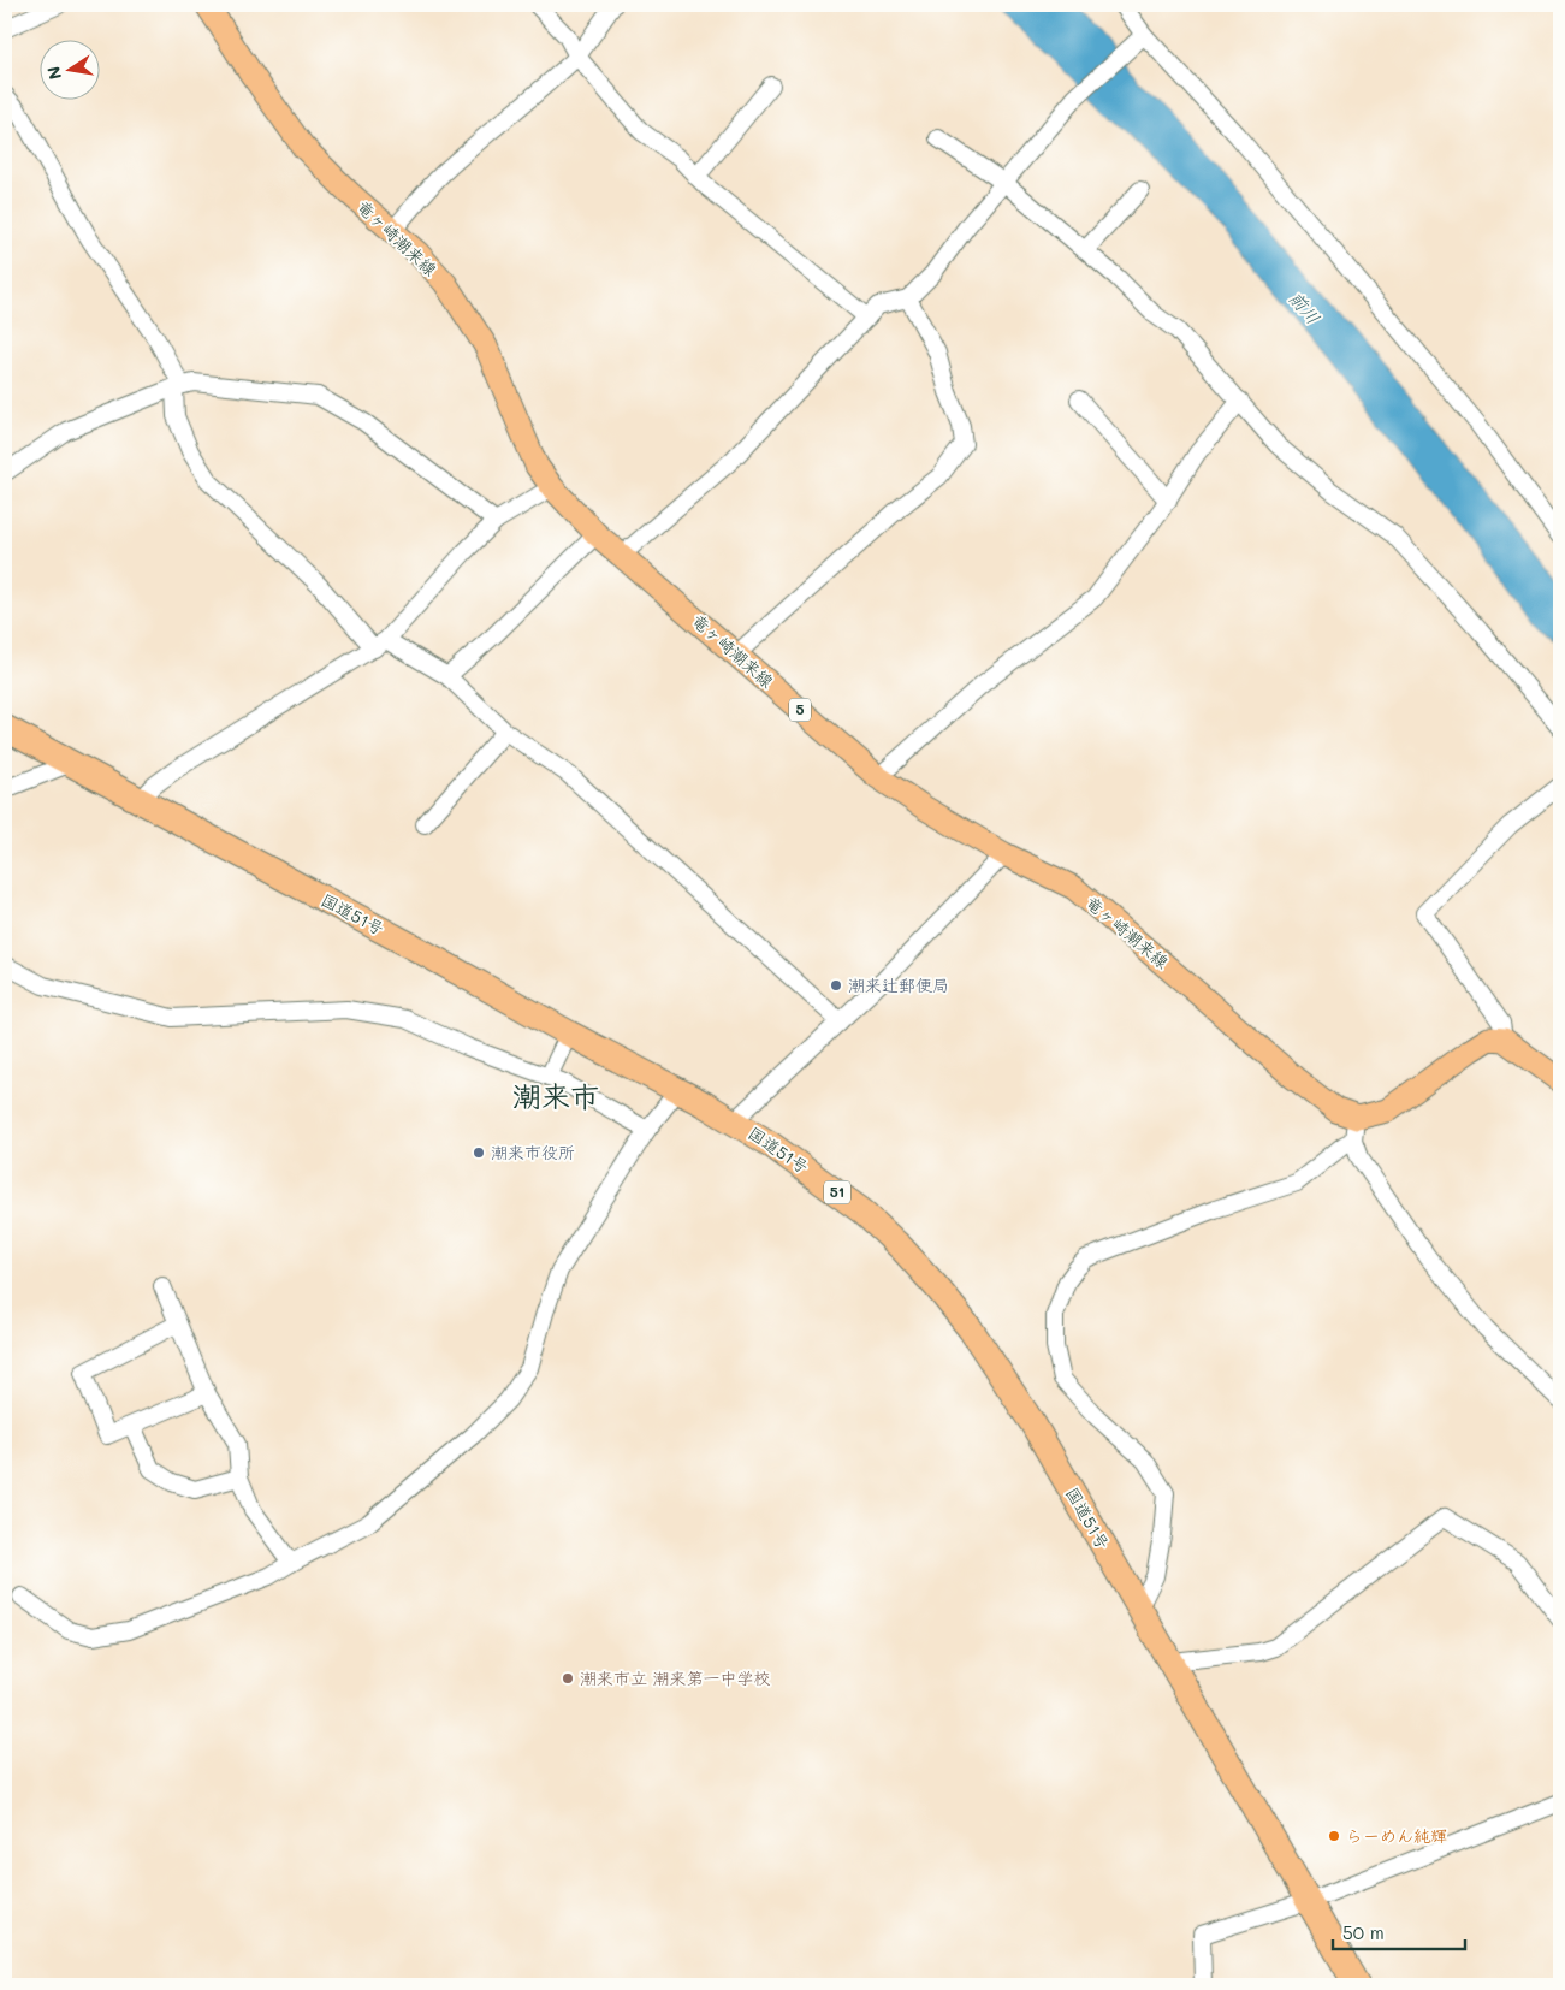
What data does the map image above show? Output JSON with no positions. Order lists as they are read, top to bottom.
{
  "streets": {
    "highway": ["国道51号", "51"],
    "main road": ["竜ヶ崎潮来線", "5"]
  },
  "districts": ["潮来市"],
  "water": ["前川"],
  "places": [
    "潮来辻郵便局",
    "潮来市役所",
    "潮来市立 潮来第一中学校",
    "らーめん純輝"
  ],
  "scale_bar": "50 m",
  "north": "left"
}
